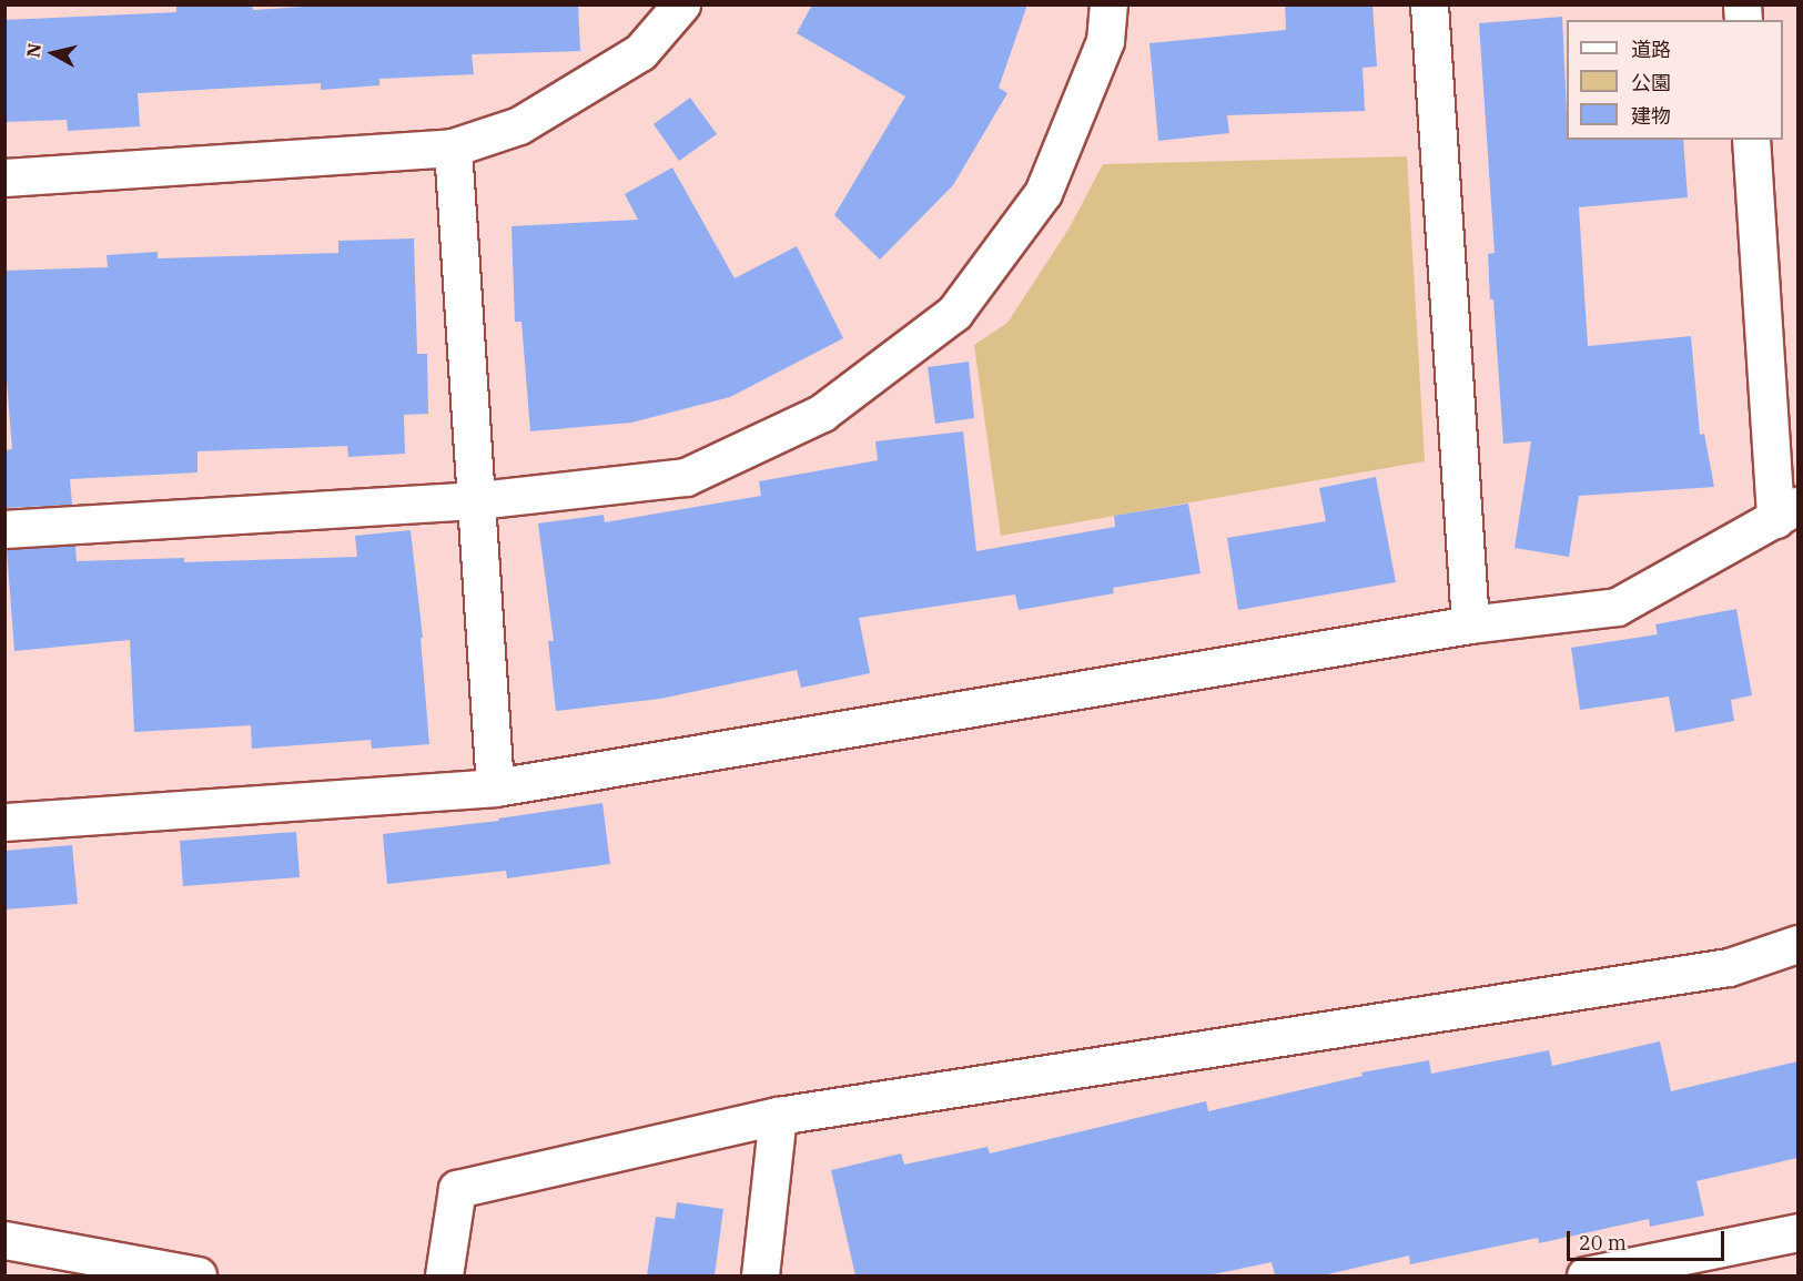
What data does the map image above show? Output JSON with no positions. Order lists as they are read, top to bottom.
{
  "legend": ["道路", "公園", "建物"],
  "scale_bar": "20 m",
  "north": "left"
}
